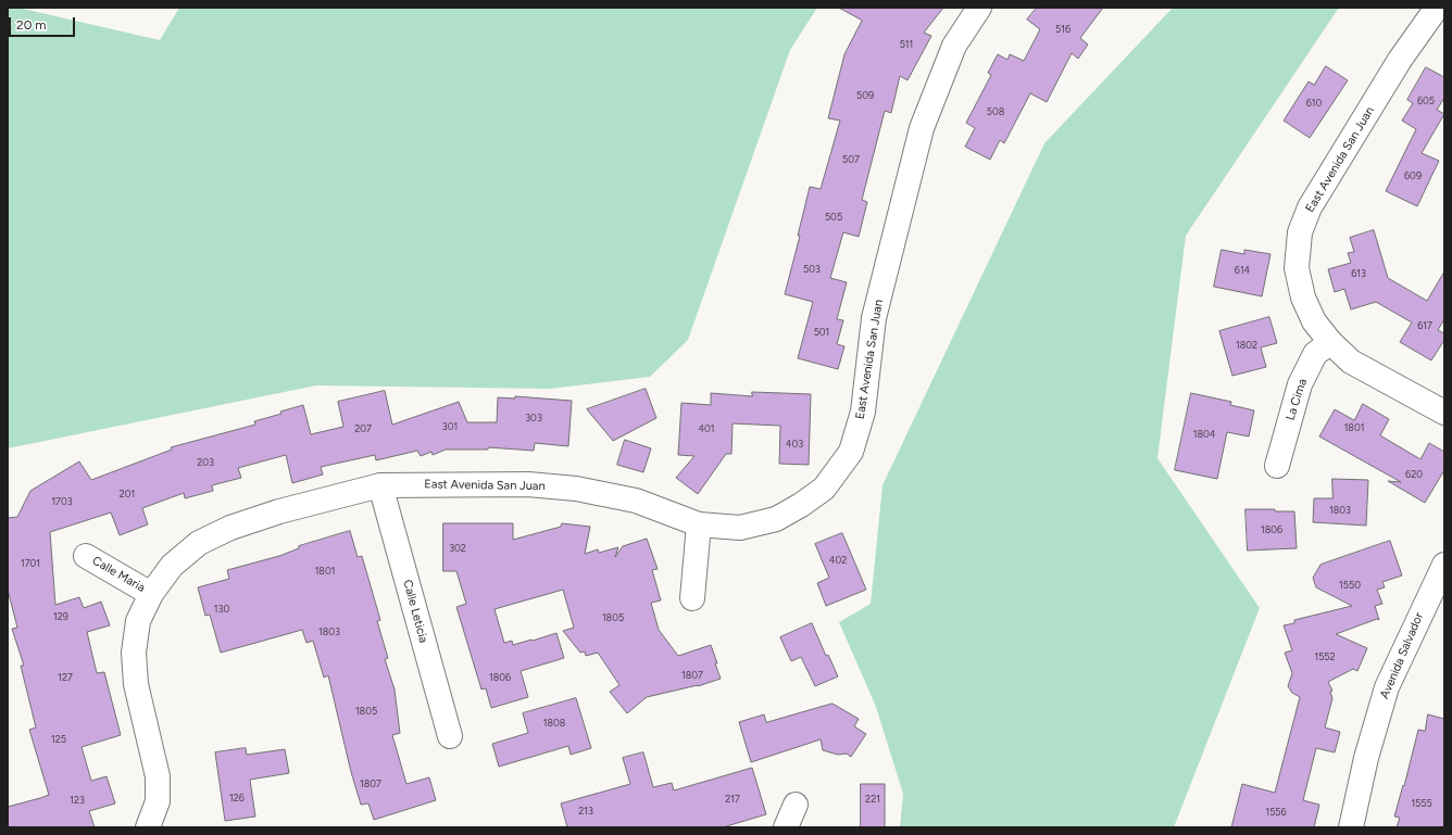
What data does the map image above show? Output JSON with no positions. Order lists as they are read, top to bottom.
{
  "streets": {
    "street": [
      "East Avenida San Juan",
      "La Cima",
      "Calle Maria",
      "Calle Leticia",
      "Avenida Salvador"
    ]
  },
  "crossings": [
    ["East Avenida San Juan", "La Cima"],
    ["East Avenida San Juan", "Calle Maria"],
    ["East Avenida San Juan", "Calle Leticia"]
  ],
  "house_numbers": [
    "516",
    "511",
    "509",
    "605",
    "610",
    "508",
    "507",
    "609",
    "505",
    "503",
    "614",
    "613",
    "617",
    "501",
    "1802",
    "303",
    "301",
    "1801",
    "207",
    "401",
    "1804",
    "403",
    "203",
    "620",
    "201",
    "1703",
    "1803",
    "1806",
    "302",
    "402",
    "1701",
    "1801",
    "1550",
    "130",
    "129",
    "1805",
    "1803",
    "1552",
    "1807",
    "127",
    "1806",
    "1805",
    "1808",
    "125",
    "1807",
    "126",
    "217",
    "221",
    "123",
    "1555",
    "213",
    "1556"
  ],
  "scale_bar": "20 m"
}
